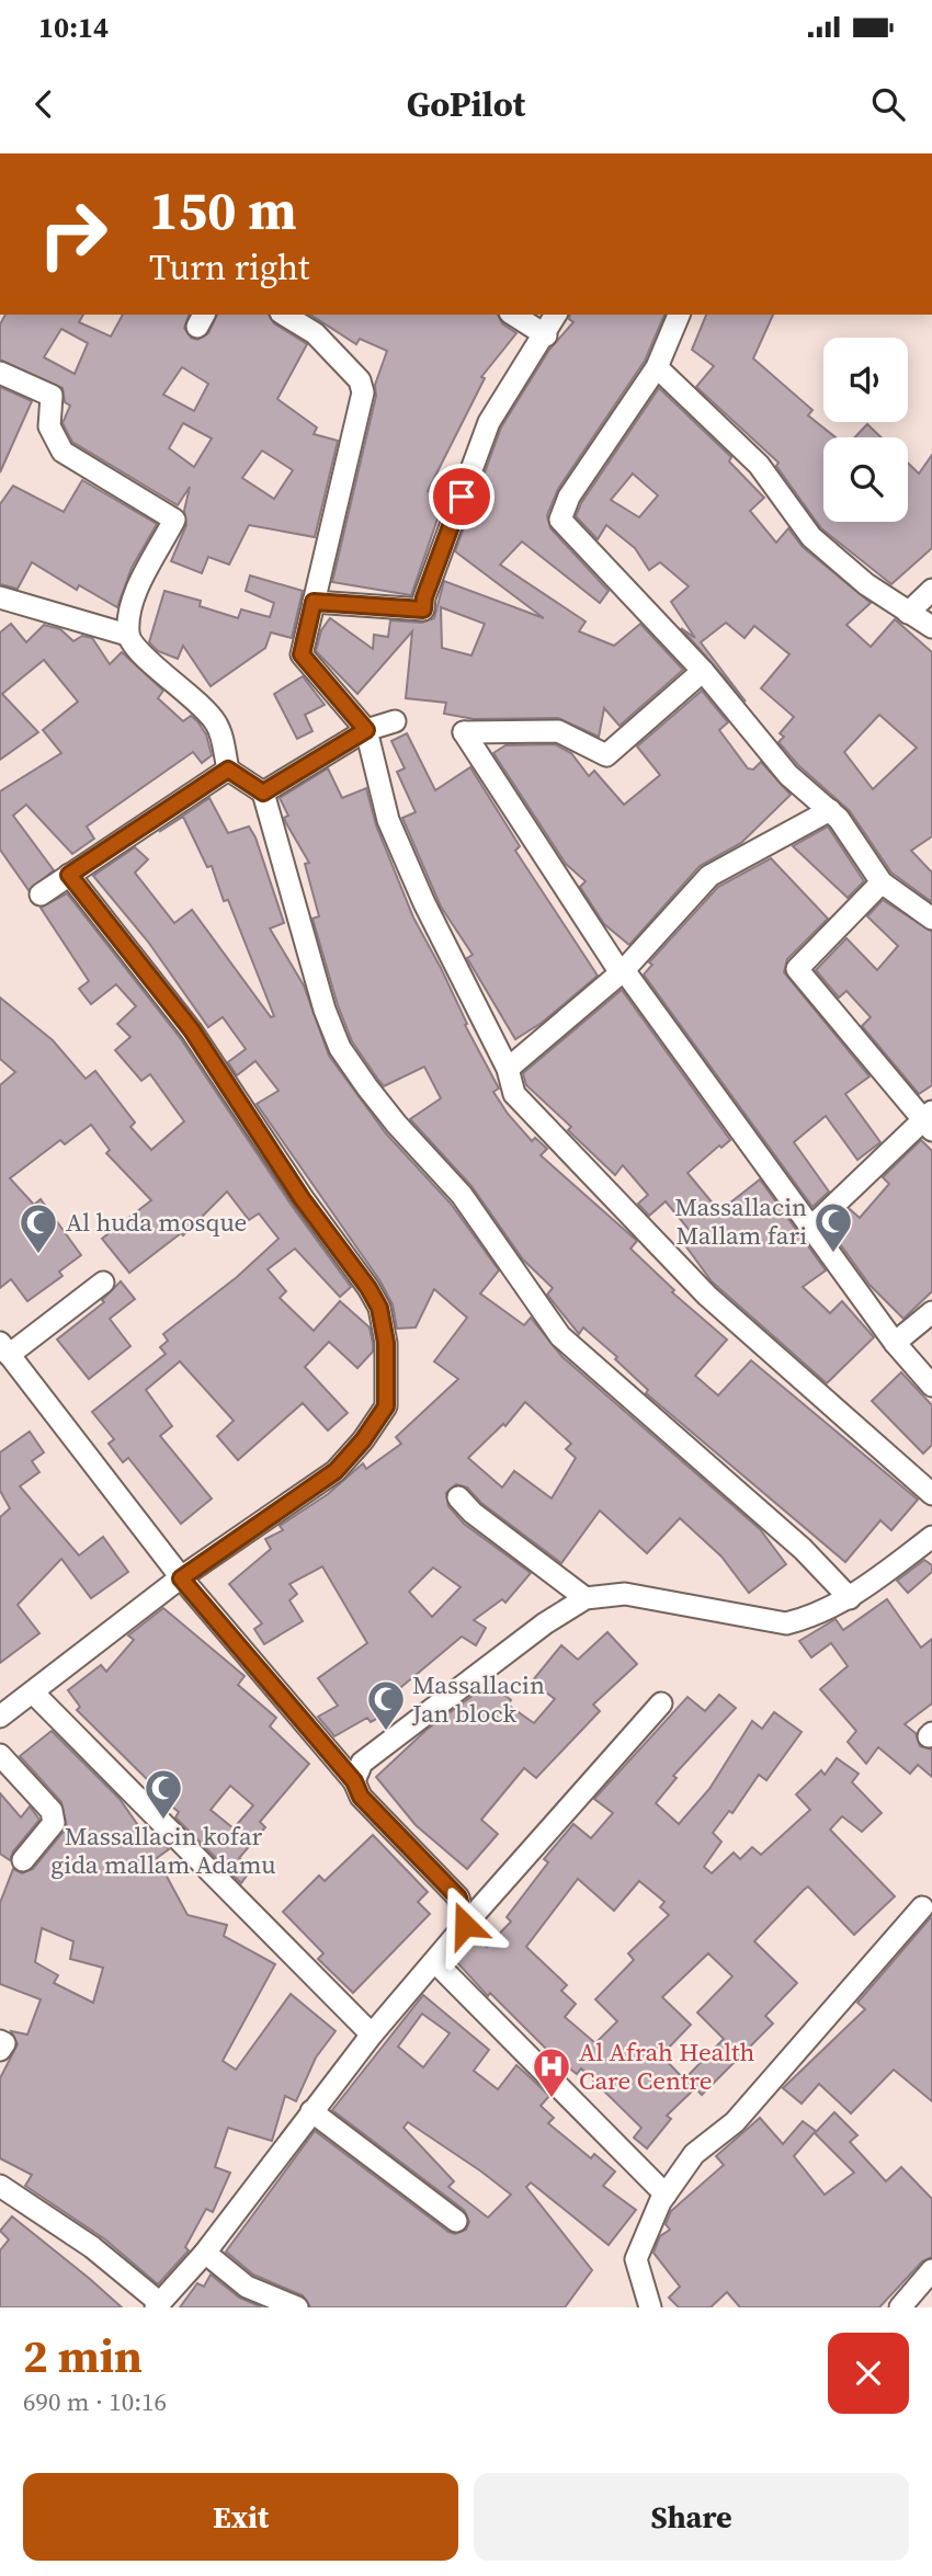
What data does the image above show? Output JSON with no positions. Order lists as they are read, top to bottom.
{
  "places": {
    "mosque": [
      "Massallacin Mallam fari",
      "Al huda mosque",
      "Massallacin Jan block",
      "Massallacin kofar gida mallam Adamu"
    ],
    "hospital": ["Al Afrah Health Care Centre"]
  },
  "page": {
    "status": "10:14",
    "header": "GoPilot",
    "turn": ["150 m", "Turn right"],
    "heading": ["2 min", "690 m · 10:16"],
    "buttons": ["Exit", "Share"]
  }
}
